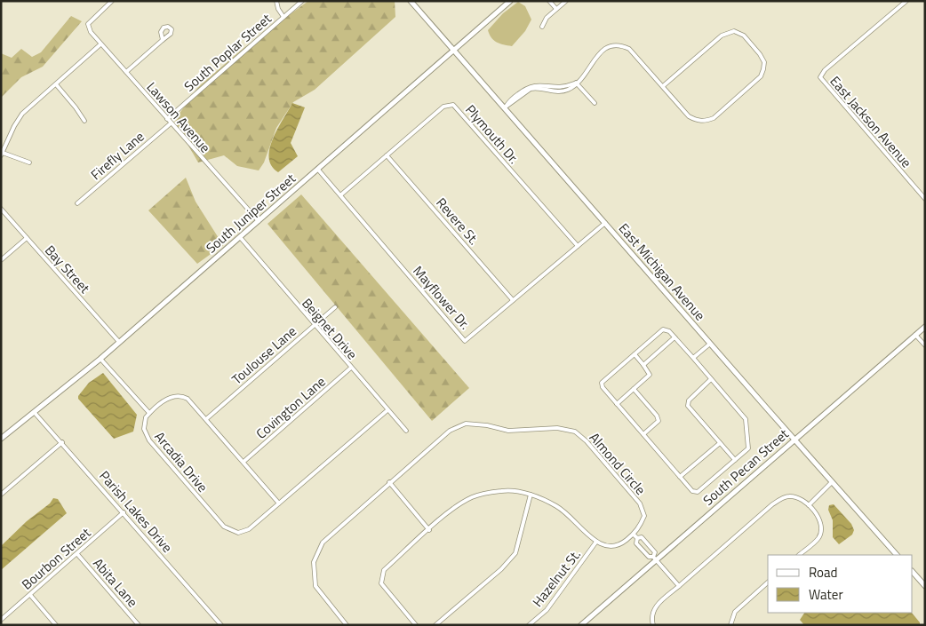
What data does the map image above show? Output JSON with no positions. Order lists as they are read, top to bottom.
{
  "streets": {
    "street": [
      "South Poplar Street",
      "Lawson Avenue",
      "East Jackson Avenue",
      "Plymouth Dr.",
      "Firefly Lane",
      "South Juniper Street",
      "Revere St.",
      "Bay Street",
      "East Michigan Avenue",
      "Mayflower Dr.",
      "Beignet Drive",
      "Toulouse Lane",
      "Covington Lane",
      "Arcadia Drive",
      "Almond Circle",
      "South Pecan Street",
      "Parish Lakes Drive",
      "Bourbon Street",
      "Hazelnut St.",
      "Abita Lane"
    ]
  },
  "crossings": [
    ["South Poplar Street", "Lawson Avenue"],
    ["Lawson Avenue", "Firefly Lane"],
    ["Lawson Avenue", "South Juniper Street"],
    ["Plymouth Dr.", "Revere St."],
    ["Plymouth Dr.", "Mayflower Dr."],
    ["South Juniper Street", "Bay Street"],
    ["South Juniper Street", "East Michigan Avenue"],
    ["South Juniper Street", "Mayflower Dr."],
    ["South Juniper Street", "Beignet Drive"],
    ["South Juniper Street", "Parish Lakes Drive"],
    ["Revere St.", "Mayflower Dr."],
    ["East Michigan Avenue", "Mayflower Dr."],
    ["East Michigan Avenue", "South Pecan Street"],
    ["Beignet Drive", "Toulouse Lane"],
    ["Beignet Drive", "Covington Lane"],
    ["Beignet Drive", "Arcadia Drive"],
    ["Almond Circle", "Hazelnut St."],
    ["Parish Lakes Drive", "Bourbon Street"],
    ["Bourbon Street", "Abita Lane"]
  ],
  "legend": ["Road", "Water"]
}
